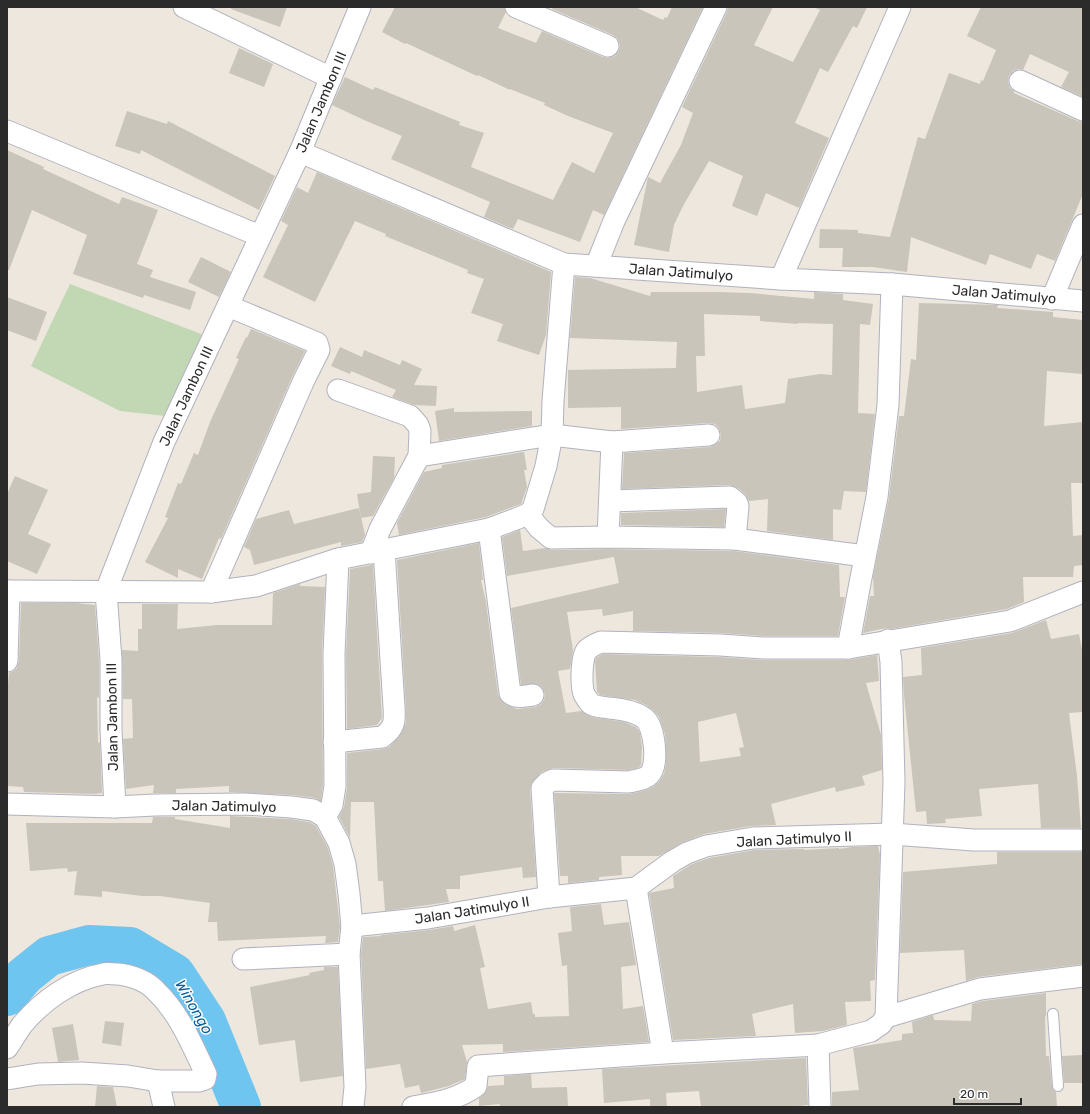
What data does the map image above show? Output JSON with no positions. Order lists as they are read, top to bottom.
{
  "streets": {
    "street": ["Jalan Jambon III", "Jalan Jatimulyo", "Jalan Jatimulyo II"]
  },
  "crossings": [
    ["Jalan Jambon III", "Jalan Jatimulyo"]
  ],
  "water": ["Winongo"],
  "scale_bar": "20 m"
}
